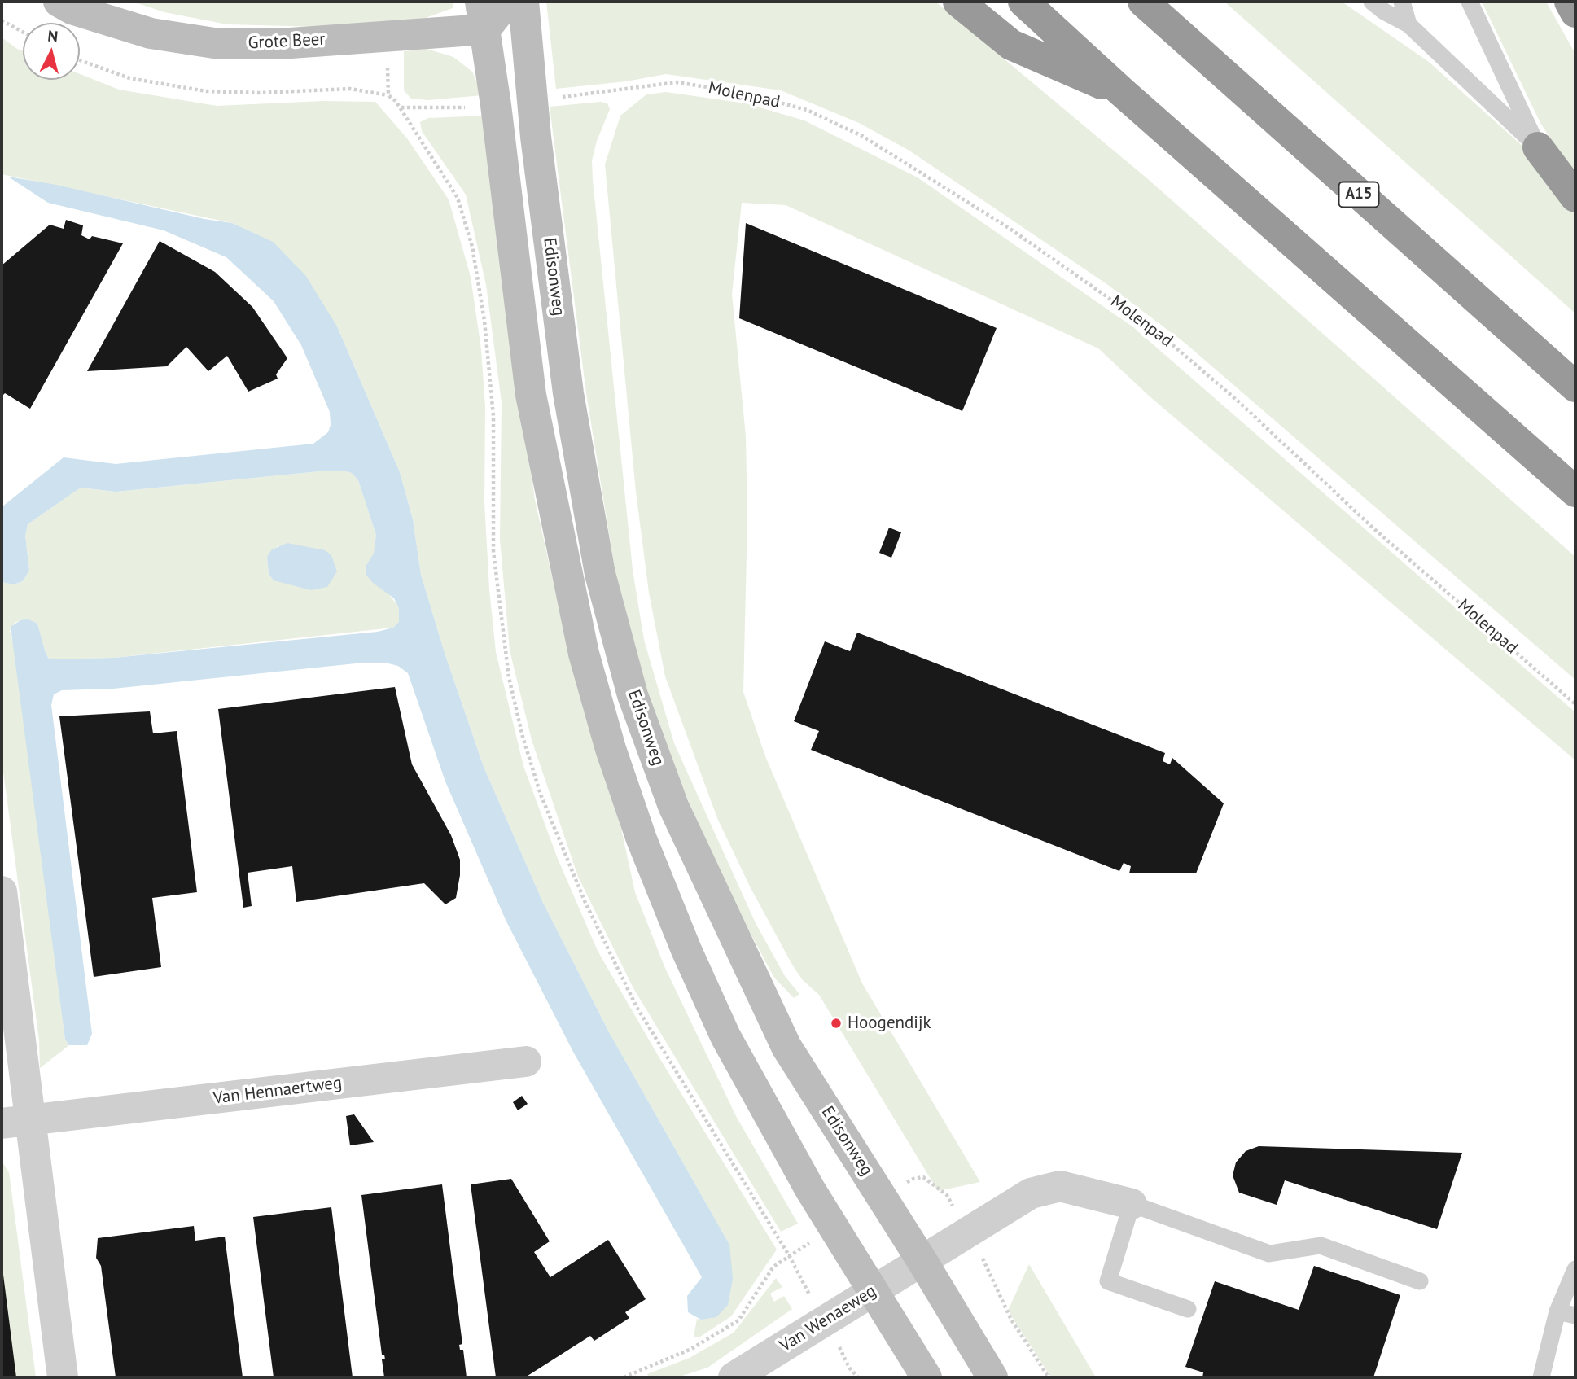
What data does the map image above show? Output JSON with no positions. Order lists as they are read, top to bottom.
{
  "streets": {
    "highway": ["A15"],
    "main road": ["Grote Beer", "Edisonweg"],
    "street": ["Van Hennaertweg", "Van Wenaeweg"],
    "path": ["Molenpad"]
  },
  "crossings": [
    ["Edisonweg", "Van Wenaeweg"]
  ],
  "places": ["Hoogendijk"],
  "north": "top"
}
